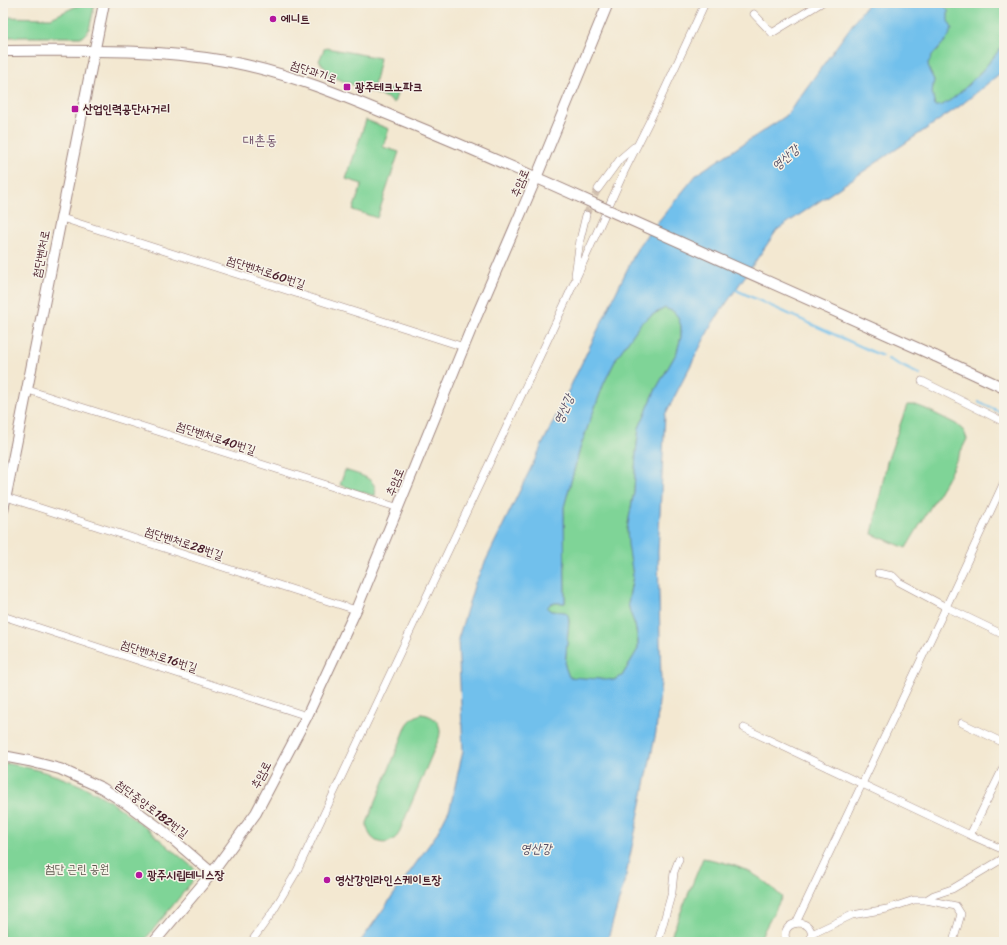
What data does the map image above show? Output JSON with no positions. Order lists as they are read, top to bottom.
{
  "streets": {
    "street": [
      "첨단과기로",
      "추암로",
      "첨단벤처로",
      "첨단벤처로60번길",
      "첨단벤처로40번길",
      "첨단벤처로28번길",
      "첨단벤처로16번길",
      "첨단중앙로182번길"
    ]
  },
  "crossings": [
    ["첨단과기로", "추암로"],
    ["첨단과기로", "첨단벤처로"],
    ["추암로", "첨단벤처로60번길"],
    ["추암로", "첨단벤처로40번길"],
    ["추암로", "첨단벤처로28번길"],
    ["추암로", "첨단벤처로16번길"],
    ["추암로", "첨단중앙로182번길"],
    ["첨단벤처로", "첨단벤처로60번길"],
    ["첨단벤처로", "첨단벤처로40번길"],
    ["첨단벤처로", "첨단벤처로28번길"]
  ],
  "districts": ["대촌동"],
  "water": ["영산강"],
  "parks": ["첨단 근린 공원"],
  "places": {
    "other": ["에니트", "광주시립테니스장", "영산강인라인스케이트장"],
    "transit": ["광주테크노파크", "산업인력공단사거리"]
  }
}
